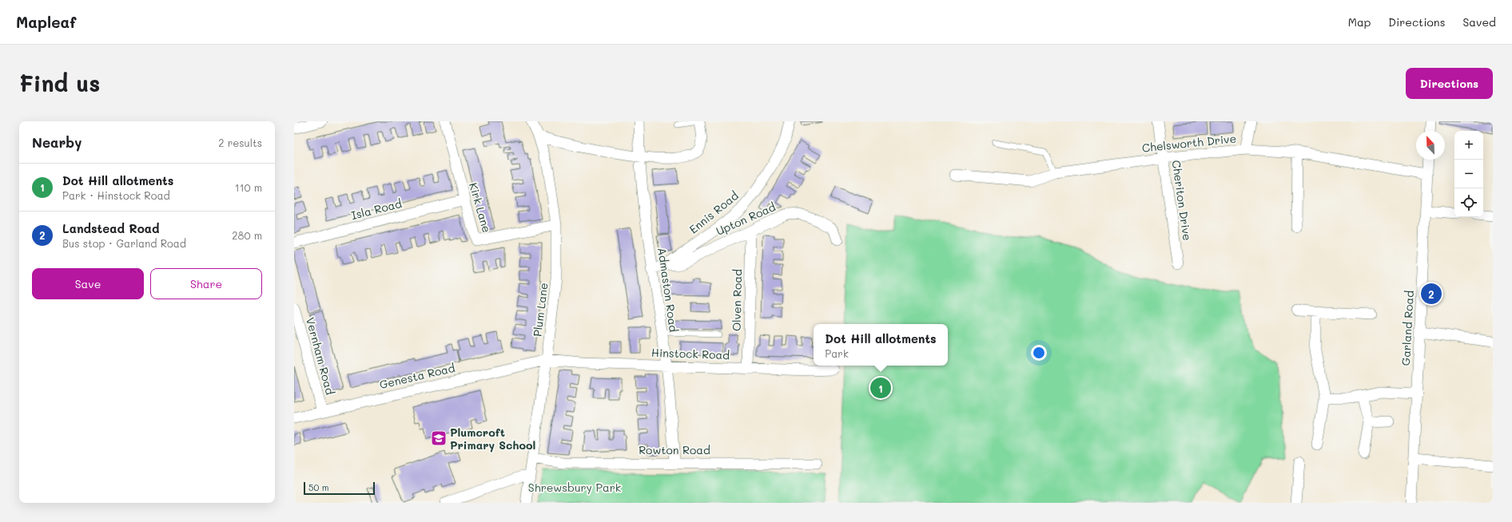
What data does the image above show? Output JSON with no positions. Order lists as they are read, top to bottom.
{
  "streets": {
    "street": [
      "Chelsworth Drive",
      "Cheriton Drive",
      "Kirk Lane",
      "Isla Road",
      "Ennis Road",
      "Upton Road",
      "Admaston Road",
      "Olven Road",
      "Plum Lane",
      "Garland Road",
      "Hinstock Road",
      "Vernham Road",
      "Genesta Road",
      "Rowton Road"
    ]
  },
  "crossings": [
    ["Chelsworth Drive", "Cheriton Drive"],
    ["Chelsworth Drive", "Garland Road"],
    ["Kirk Lane", "Isla Road"],
    ["Kirk Lane", "Plum Lane"],
    ["Ennis Road", "Upton Road"],
    ["Ennis Road", "Admaston Road"],
    ["Upton Road", "Olven Road"],
    ["Admaston Road", "Hinstock Road"],
    ["Admaston Road", "Rowton Road"],
    ["Olven Road", "Hinstock Road"],
    ["Plum Lane", "Hinstock Road"],
    ["Plum Lane", "Genesta Road"],
    ["Plum Lane", "Rowton Road"],
    ["Hinstock Road", "Genesta Road"],
    ["Vernham Road", "Genesta Road"]
  ],
  "parks": ["Shrewsbury Park"],
  "places": {
    "school or university": ["Plumcroft Primary School"]
  },
  "scale_bar": "50 m",
  "north": "top left",
  "page": {
    "header": "Mapleaf",
    "nav": ["Map", "Directions", "Saved"],
    "buttons": [
      "Directions",
      ["Save", "Share"]
    ],
    "title": "Find us",
    "heading": ["Nearby", "2 results"],
    "map_buttons": ["+", "−"],
    "list": [
      {
        "mark": "1",
        "name": "Dot Hill allotments",
        "note": "Park · Hinstock Road",
        "value": "110 m"
      },
      {
        "mark": "2",
        "name": "Landstead Road",
        "note": "Bus stop · Garland Road",
        "value": "280 m"
      }
    ],
    "pins": ["2", "1"],
    "popup": ["Dot Hill allotments", "Park"],
    "scale": "50 m"
  }
}
